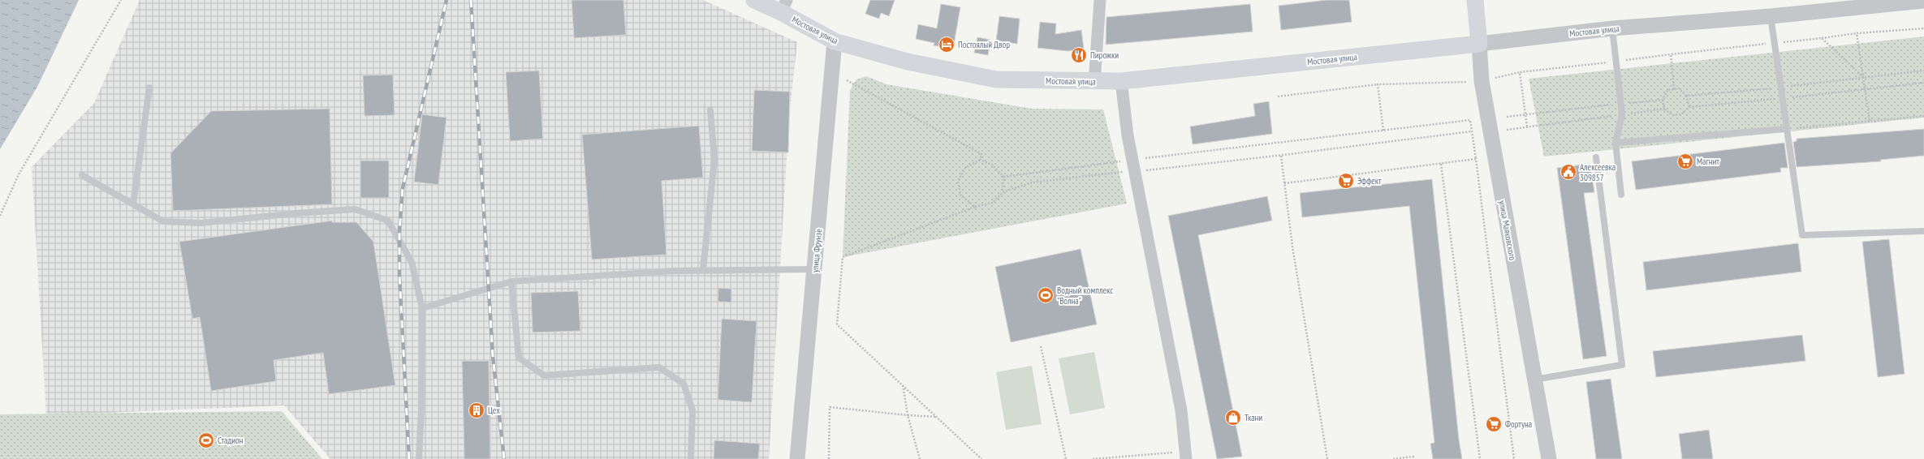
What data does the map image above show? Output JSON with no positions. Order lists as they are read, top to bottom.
{
  "streets": {
    "main road": ["Мостовая улица", "улица Маяковского"],
    "street": ["улица Фрунзе"]
  },
  "crossings": [
    ["Мостовая улица", "улица Маяковского"],
    ["Мостовая улица", "улица Фрунзе"]
  ],
  "places": {
    "hotel": ["Постоялый Двор"],
    "restaurant": ["Пирожки"],
    "supermarket": ["Магнит", "Эффект", "Фортуна"],
    "public building": ["Алексеевка 309857"],
    "sports": ["Водный комплекс \"Волна\"", "Стадион"],
    "building": ["Цех"],
    "shop": ["Ткани"]
  }
}
